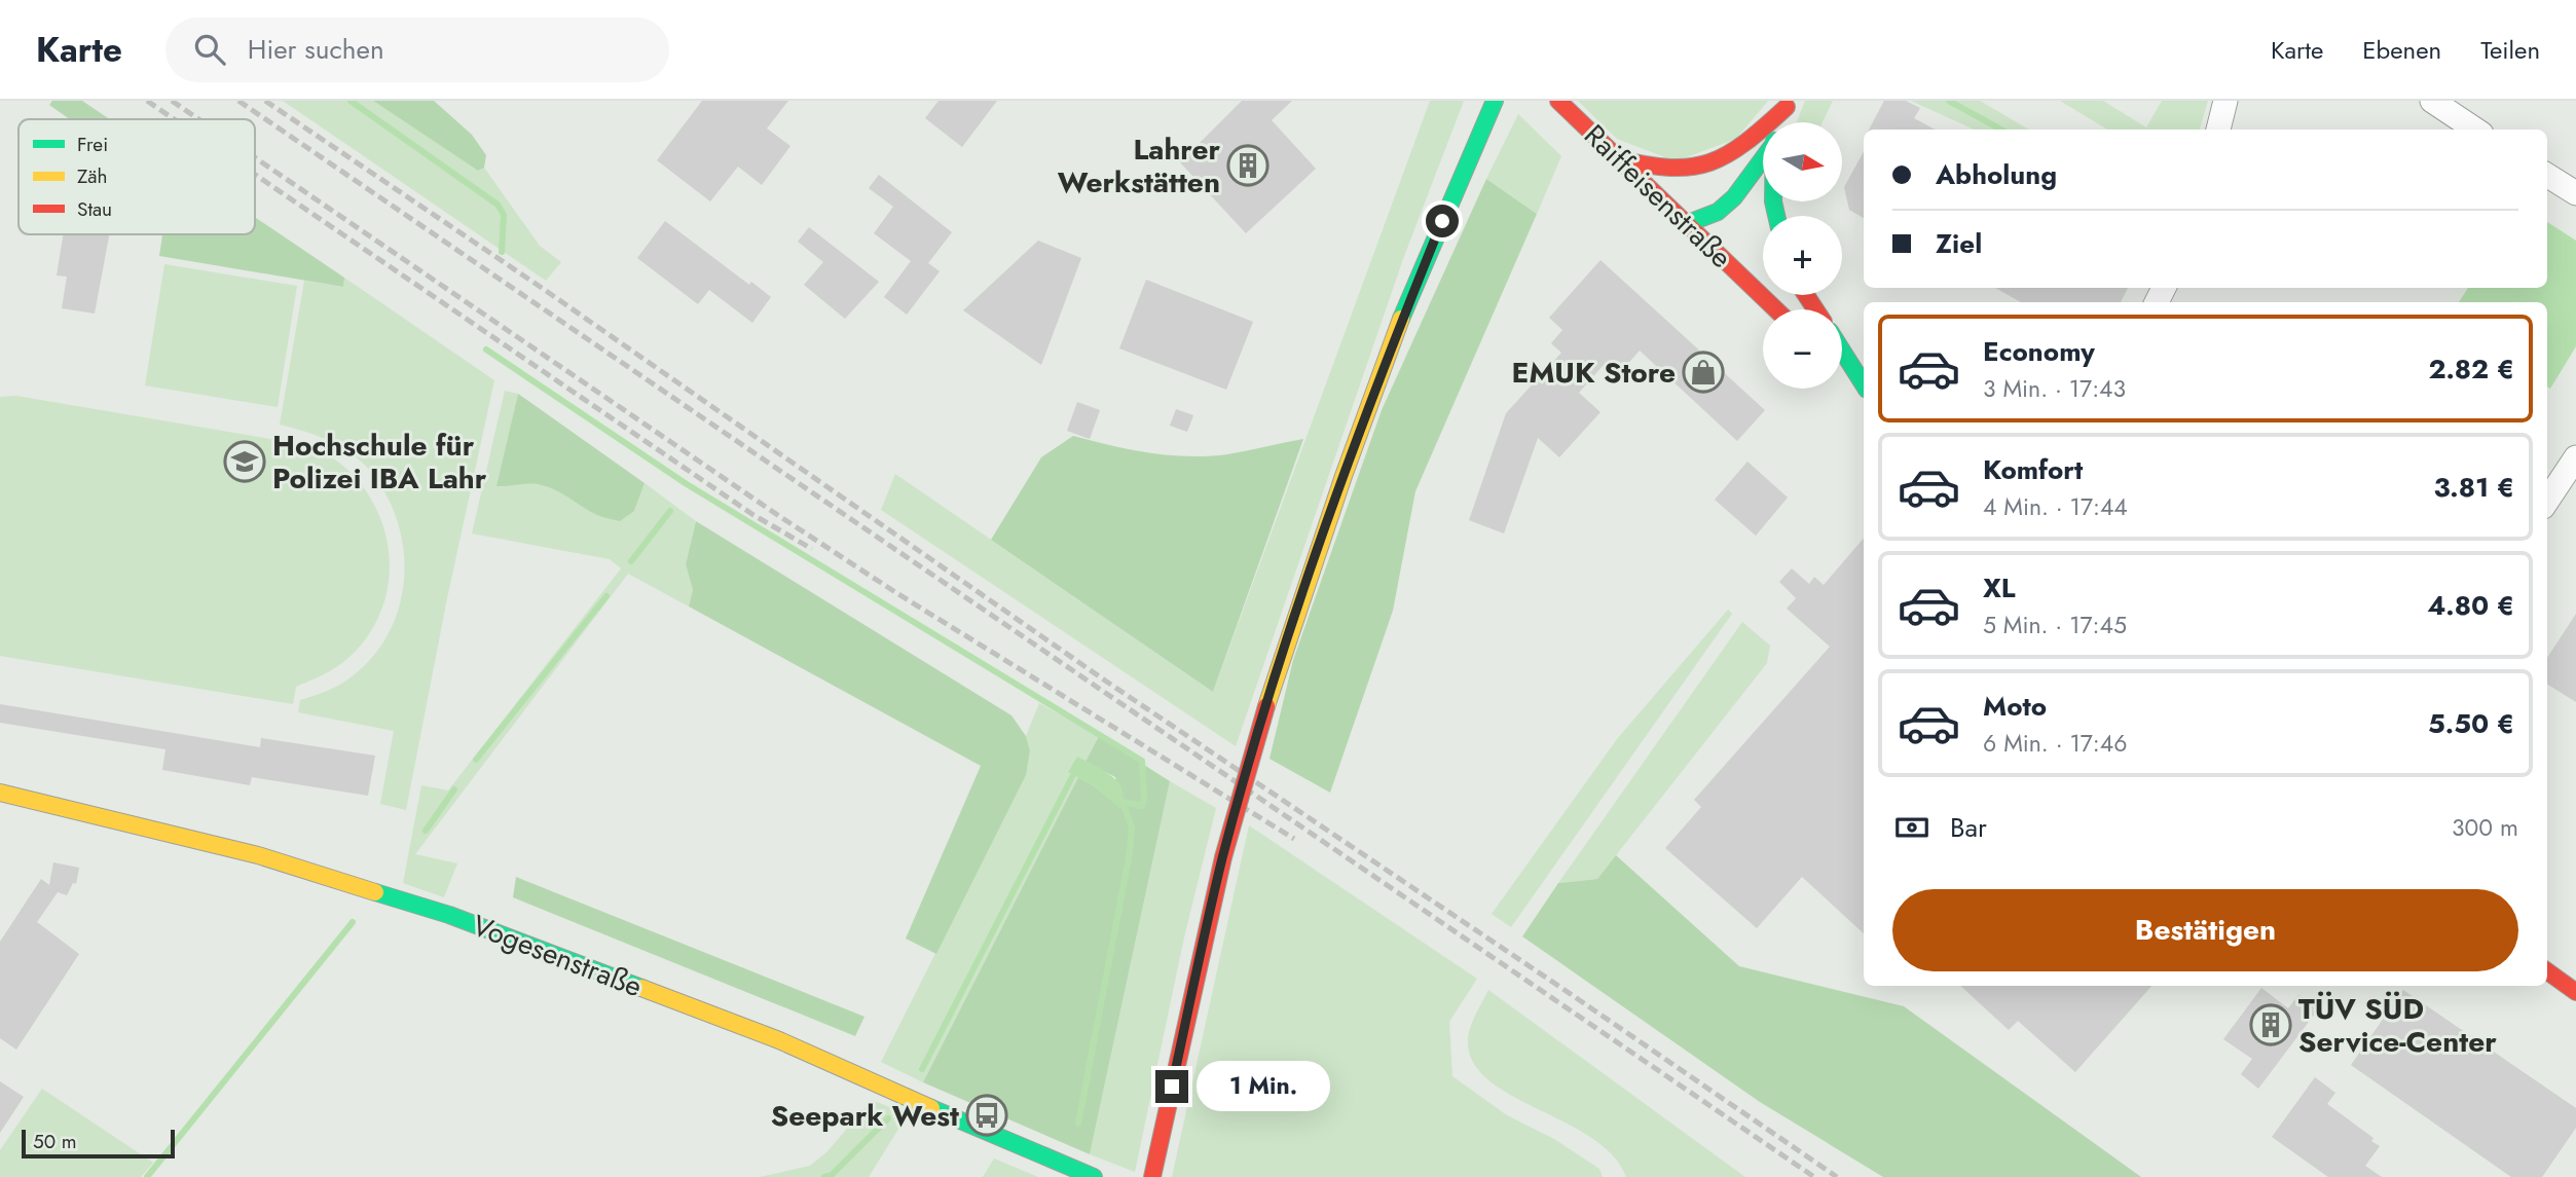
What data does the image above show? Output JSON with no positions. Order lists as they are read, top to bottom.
{
  "streets": {
    "main road": ["Raiffeisenstraße", "Vogesenstraße"]
  },
  "places": {
    "building": ["Lahrer Werkstätten", "TÜV SÜD Service-Center"],
    "shop": ["EMUK Store"],
    "school or university": ["Hochschule für Polizei IBA Lahr"],
    "bus stop": ["Seepark West"]
  },
  "legend": ["Frei", "Zäh", "Stau"],
  "scale_bar": "50 m",
  "north": "right",
  "page": {
    "header": "Karte",
    "search": "Hier suchen",
    "nav": ["Karte", "Ebenen", "Teilen"],
    "map_buttons": ["+", "−"],
    "banner": ["Abholung", "Ziel"],
    "list": [
      {
        "name": "Economy",
        "note": "3 Min. · 17:43",
        "value": "2.82 €"
      },
      {
        "name": "Komfort",
        "note": "4 Min. · 17:44",
        "value": "3.81 €"
      },
      {
        "name": "XL",
        "note": "5 Min. · 17:45",
        "value": "4.80 €"
      },
      {
        "name": "Moto",
        "note": "6 Min. · 17:46",
        "value": "5.50 €"
      }
    ],
    "pay": ["Bar", "300 m"],
    "buttons": "Bestätigen",
    "bubble": "1 Min.",
    "scale": "50 m"
  }
}
